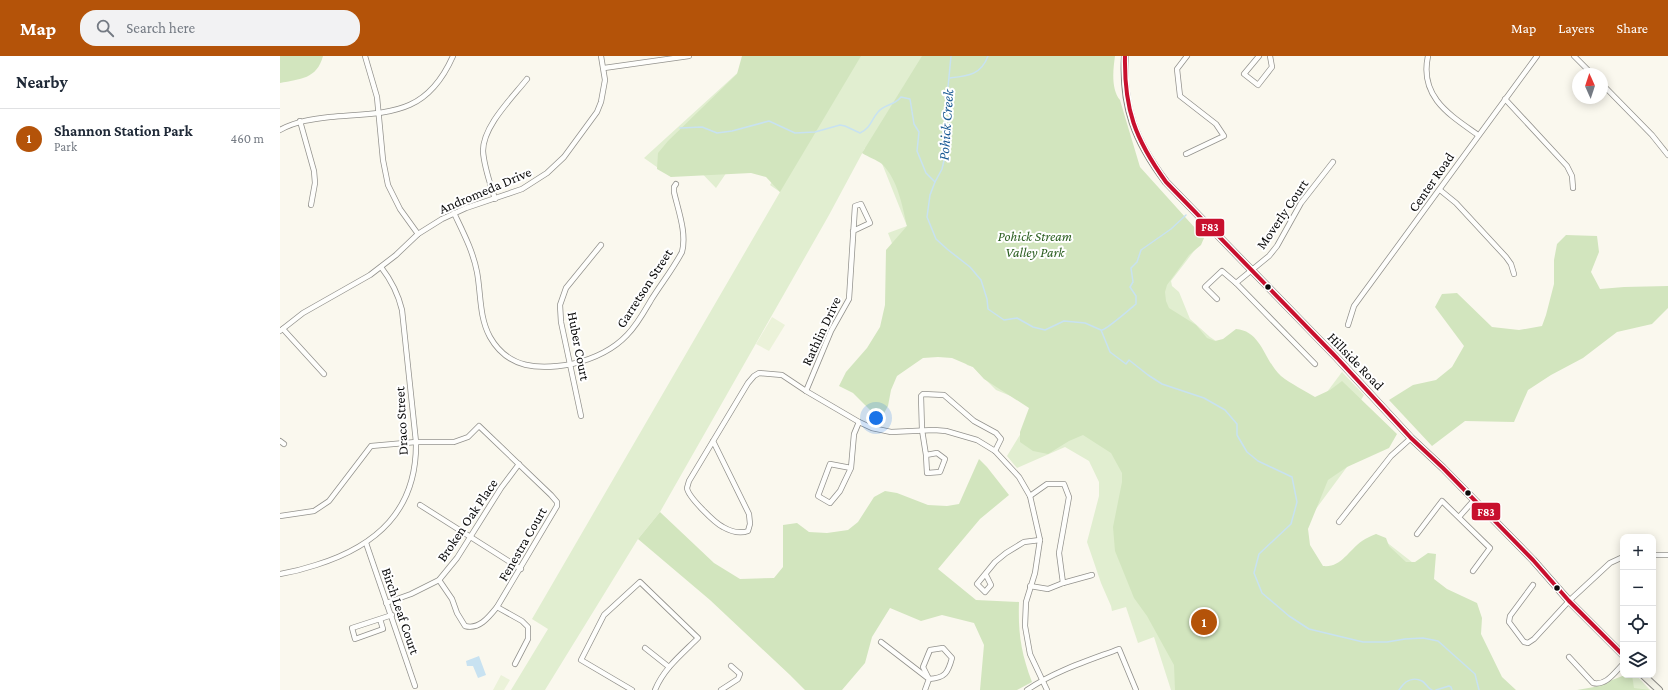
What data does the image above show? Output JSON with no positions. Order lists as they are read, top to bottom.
{
  "streets": {
    "street": [
      "Center Road",
      "Andromeda Drive",
      "Moverly Court",
      "Garretson Street",
      "Rathlin Drive",
      "Huber Court",
      "Hillside Road",
      "Draco Street",
      "Broken Oak Place",
      "Fenestra Court",
      "Birch Leaf Court"
    ]
  },
  "crossings": [
    ["Andromeda Drive", "Garretson Street"],
    ["Andromeda Drive", "Draco Street"],
    ["Moverly Court", "Hillside Road"],
    ["Garretson Street", "Huber Court"],
    ["Draco Street", "Fenestra Court"],
    ["Draco Street", "Birch Leaf Court"],
    ["Broken Oak Place", "Fenestra Court"],
    ["Broken Oak Place", "Birch Leaf Court"]
  ],
  "water": ["Pohick Creek"],
  "parks": ["Pohick Stream Valley Park"],
  "lines": ["transit line F83"],
  "north": "top",
  "page": {
    "header": "Map",
    "search": "Search here",
    "nav": ["Map", "Layers", "Share"],
    "heading": "Nearby",
    "list": [
      {
        "mark": "1",
        "name": "Shannon Station Park",
        "note": "Park",
        "value": "460 m"
      }
    ],
    "map_buttons": ["+", "−"],
    "pins": "1"
  }
}
